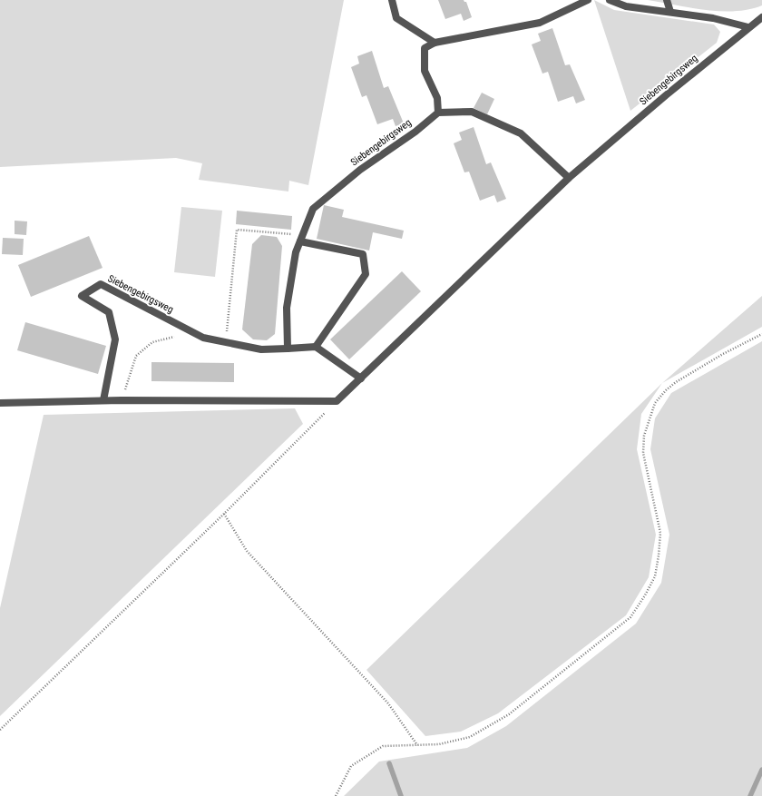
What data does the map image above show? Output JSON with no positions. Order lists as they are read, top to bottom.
{
  "streets": {
    "street": ["Siebengebirgsweg"]
  }
}
